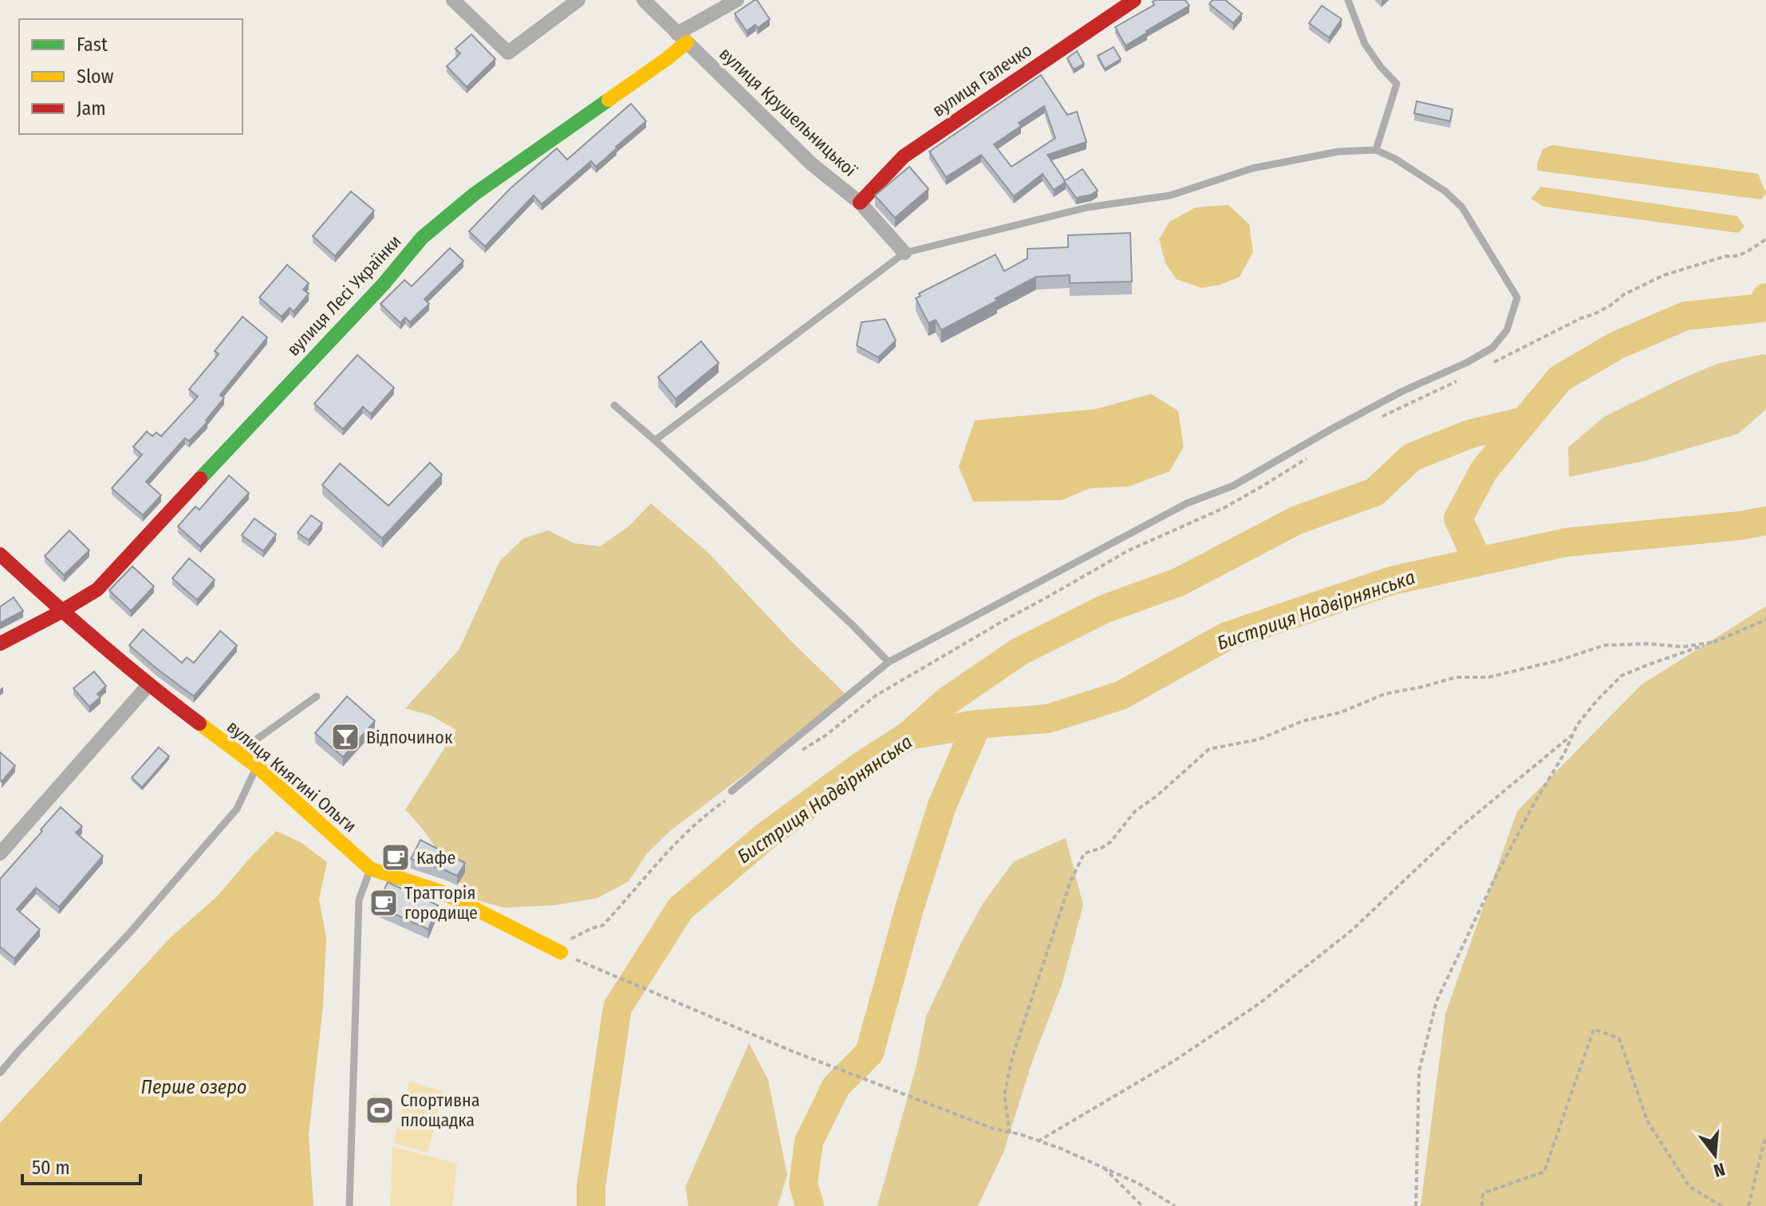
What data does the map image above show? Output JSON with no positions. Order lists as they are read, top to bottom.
{
  "streets": {
    "street": [
      "вулиця Галечко",
      "вулиця Крушельницької",
      "вулиця Лесі Українки",
      "вулиця Княгині Ольги"
    ]
  },
  "crossings": [
    ["вулиця Галечко", "вулиця Крушельницької"],
    ["вулиця Крушельницької", "вулиця Лесі Українки"],
    ["вулиця Лесі Українки", "вулиця Княгині Ольги"]
  ],
  "water": ["Бистриця Надвірнянська", "Перше озеро"],
  "places": {
    "bar": ["Відпочинок"],
    "cafe": ["Кафе", "Тратторія городище"],
    "sports": ["Спортивна площадка"]
  },
  "legend": ["Fast", "Slow", "Jam"],
  "scale_bar": "50 m",
  "north": "bottom"
}
